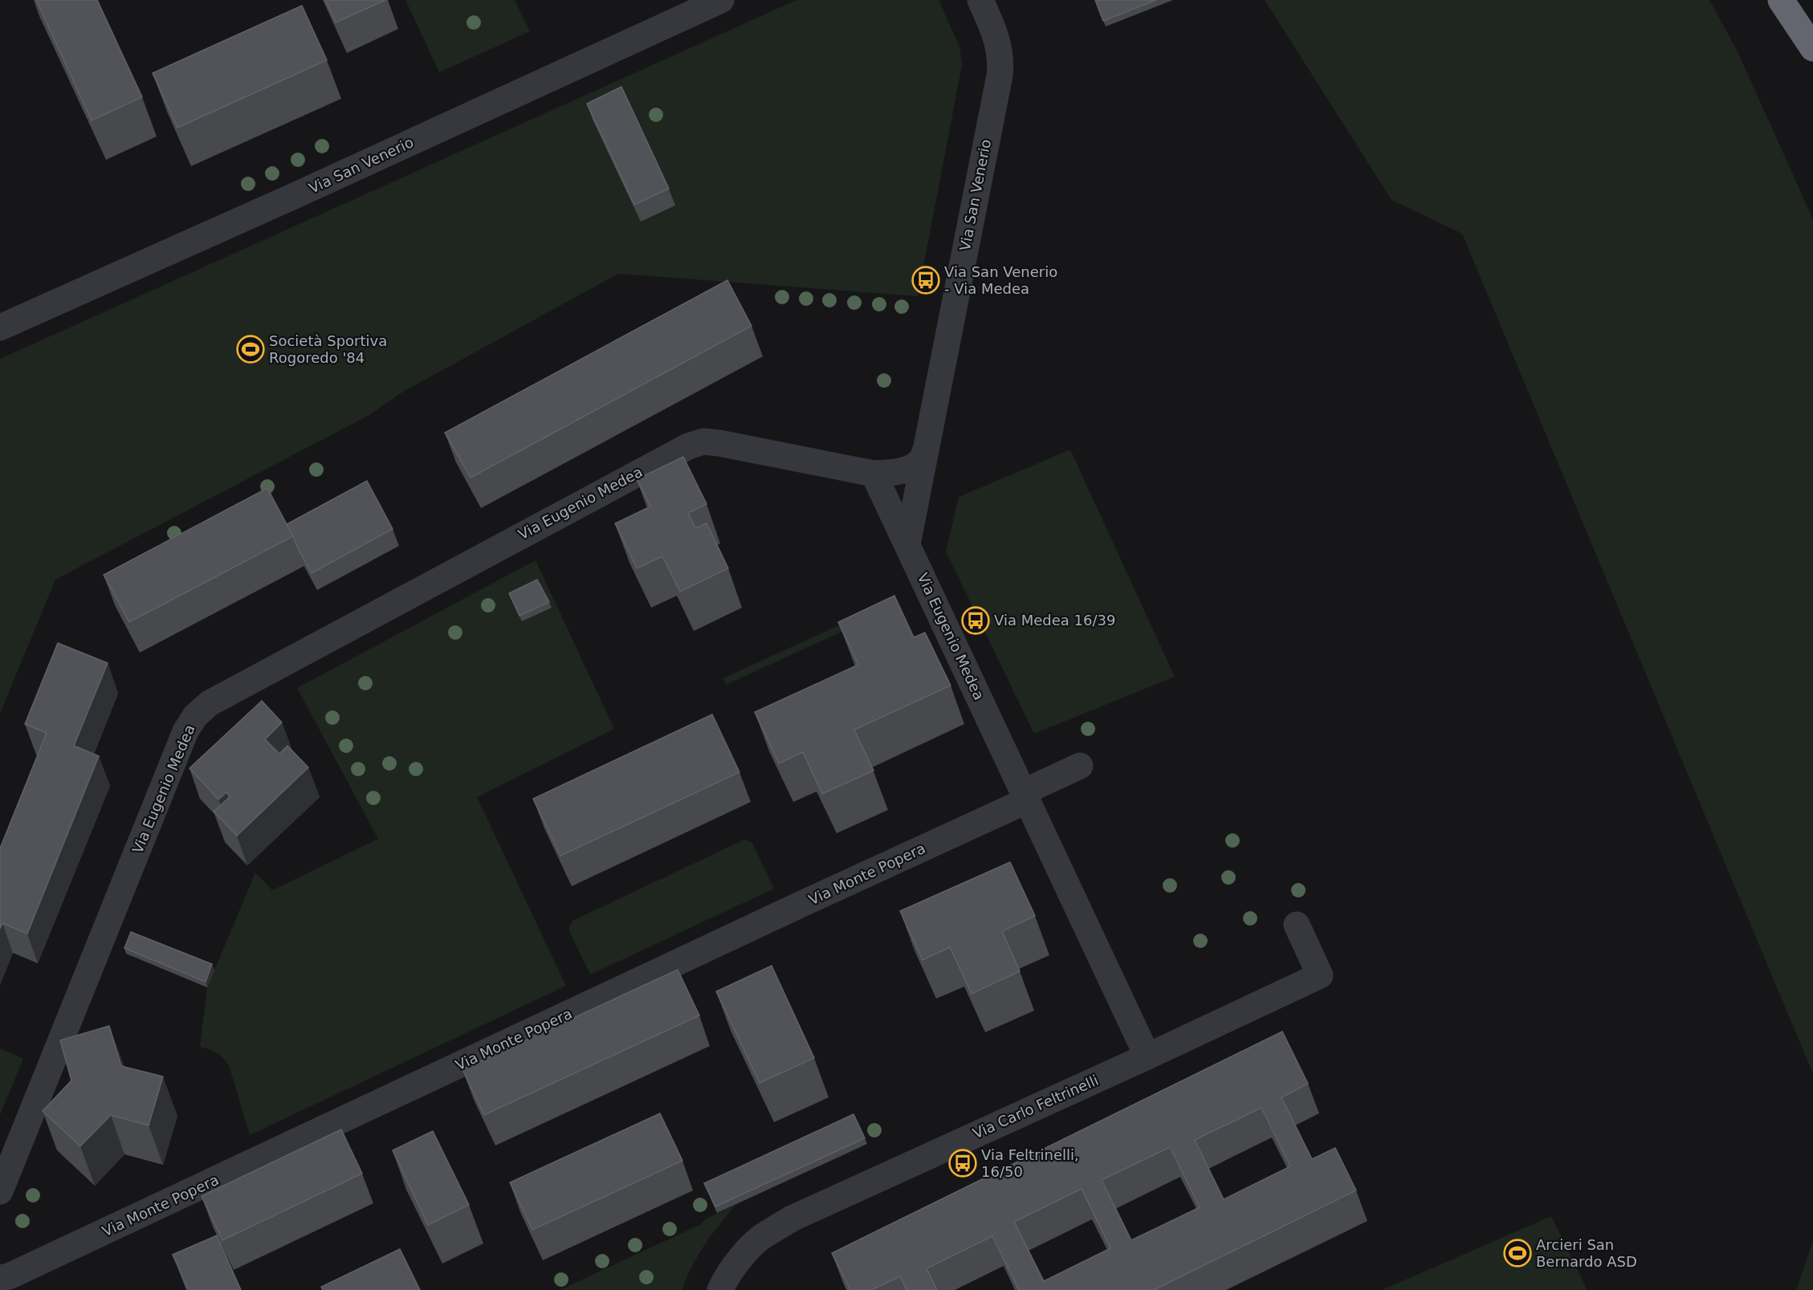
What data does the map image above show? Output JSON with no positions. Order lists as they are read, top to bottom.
{
  "streets": {
    "street": [
      "Via San Venerio",
      "Via Eugenio Medea",
      "Via Monte Popera",
      "Via Carlo Feltrinelli"
    ]
  },
  "crossings": [
    ["Via San Venerio", "Via Eugenio Medea"],
    ["Via Eugenio Medea", "Via Monte Popera"],
    ["Via Eugenio Medea", "Via Carlo Feltrinelli"]
  ],
  "places": {
    "bus stop": ["Via San Venerio - Via Medea", "Via Medea 16/39", "Via Feltrinelli, 16/50"],
    "sports": ["Società Sportiva Rogoredo '84", "Arcieri San Bernardo ASD"]
  }
}
